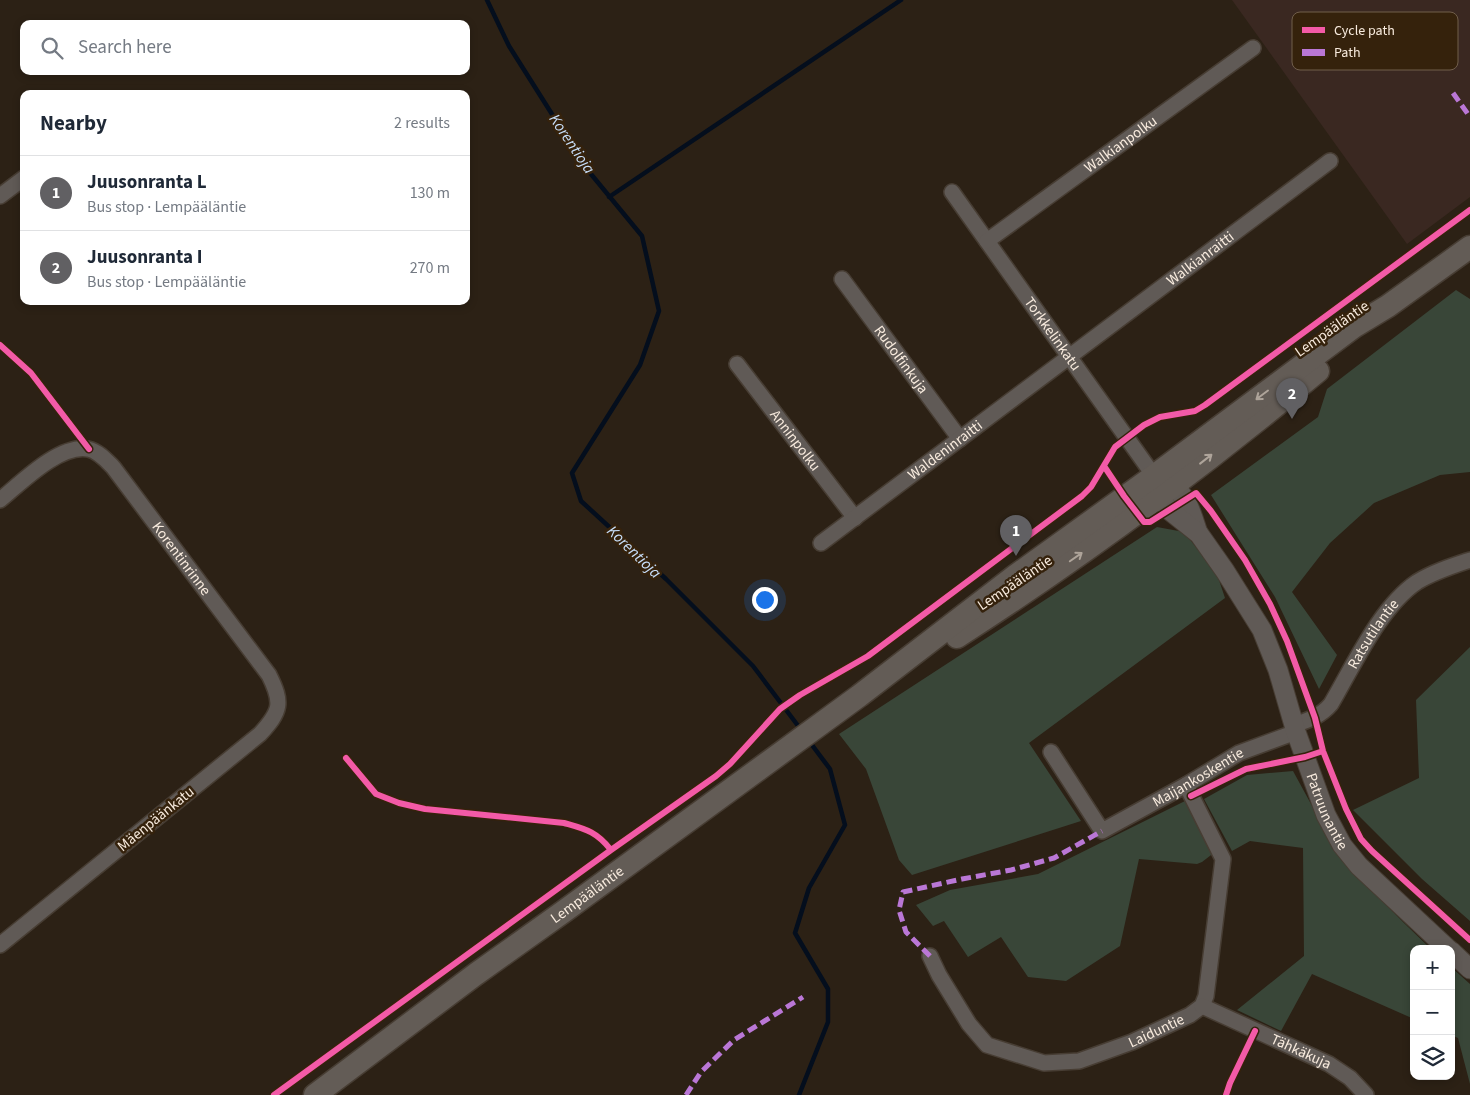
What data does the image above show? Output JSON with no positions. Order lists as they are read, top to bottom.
{
  "streets": {
    "main road": ["Lempääläntie"],
    "street": [
      "Walkianpolku",
      "Walkianraitti",
      "Torkkelinkatu",
      "Rudolfinkuja",
      "Anninpolku",
      "Waldeninraitti",
      "Korentinrinne",
      "Ratsutilantie",
      "Maijankoskentie",
      "Patruunantie",
      "Mäenpäänkatu",
      "Laiduntie",
      "Tähkäkuja"
    ]
  },
  "crossings": [
    ["Walkianpolku", "Torkkelinkatu"],
    ["Walkianraitti", "Torkkelinkatu"],
    ["Walkianraitti", "Waldeninraitti"],
    ["Lempääläntie", "Torkkelinkatu"],
    ["Lempääläntie", "Patruunantie"],
    ["Torkkelinkatu", "Waldeninraitti"],
    ["Torkkelinkatu", "Patruunantie"],
    ["Rudolfinkuja", "Waldeninraitti"],
    ["Anninpolku", "Waldeninraitti"],
    ["Korentinrinne", "Mäenpäänkatu"],
    ["Ratsutilantie", "Maijankoskentie"],
    ["Ratsutilantie", "Patruunantie"],
    ["Maijankoskentie", "Patruunantie"],
    ["Maijankoskentie", "Laiduntie"],
    ["Laiduntie", "Tähkäkuja"]
  ],
  "water": ["Korentioja"],
  "legend": ["Cycle path", "Path"],
  "page": {
    "search": "Search here",
    "heading": ["Nearby", "2 results"],
    "list": [
      {
        "mark": "1",
        "name": "Juusonranta L",
        "note": "Bus stop · Lempääläntie",
        "value": "130 m"
      },
      {
        "mark": "2",
        "name": "Juusonranta I",
        "note": "Bus stop · Lempääläntie",
        "value": "270 m"
      }
    ],
    "pins": ["2", "1"],
    "map_buttons": ["+", "−"]
  }
}
